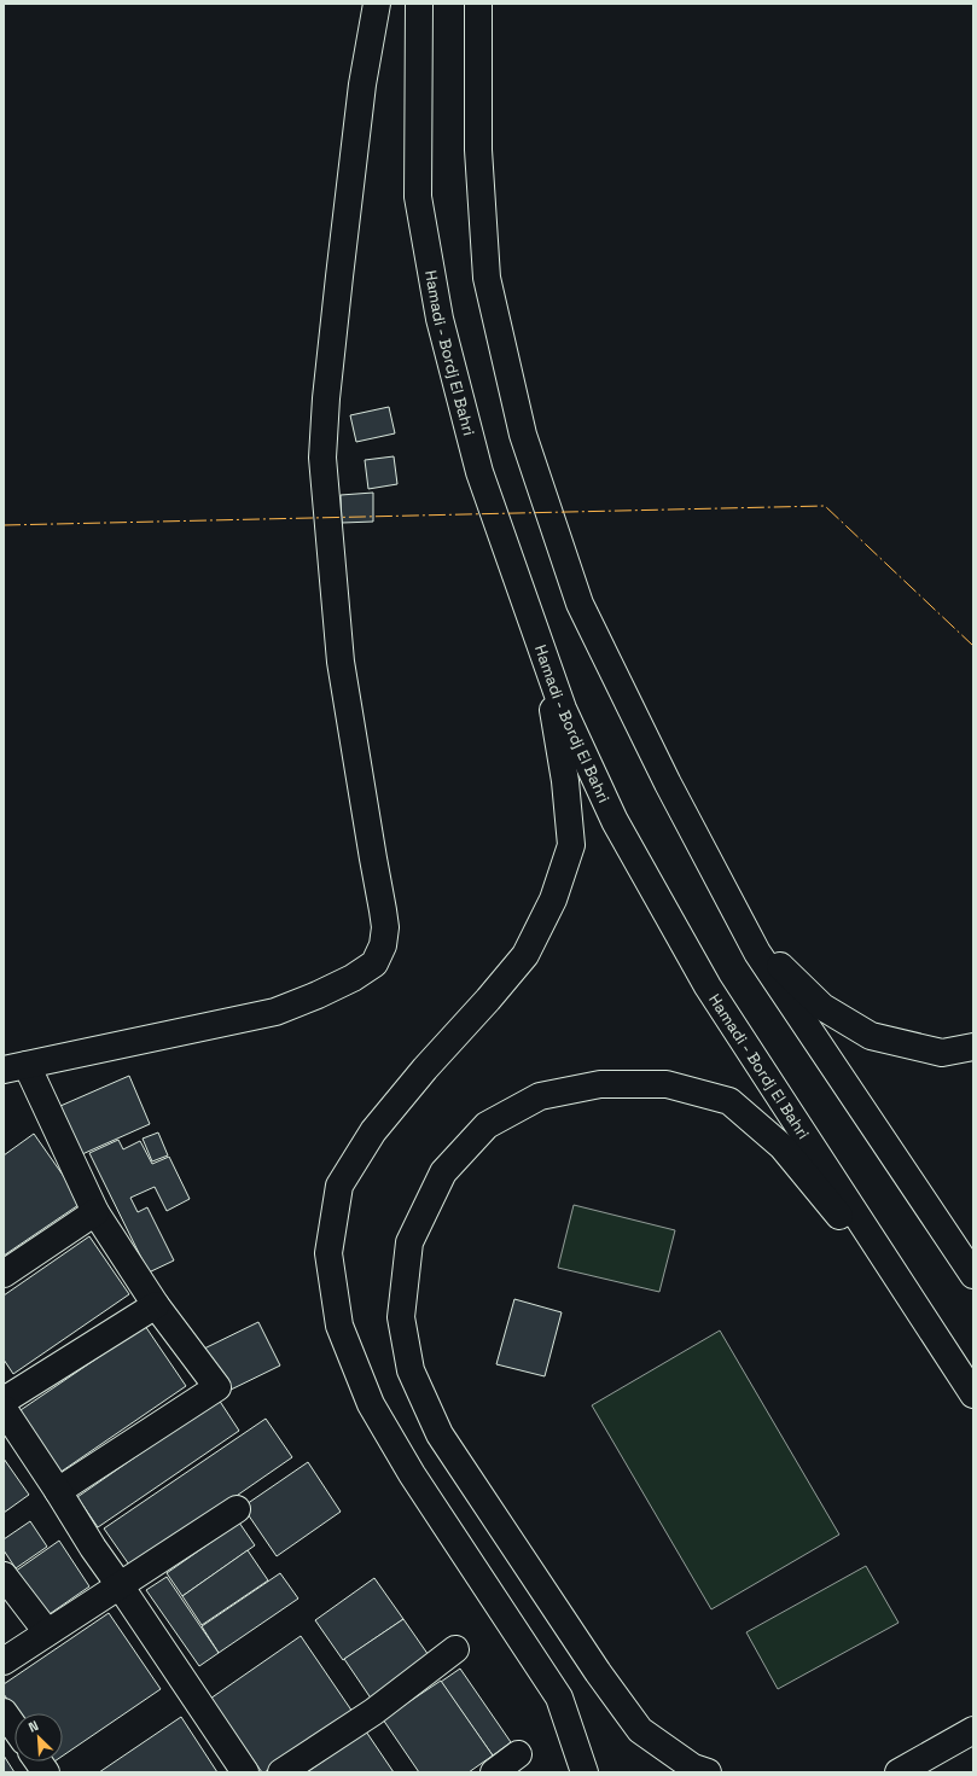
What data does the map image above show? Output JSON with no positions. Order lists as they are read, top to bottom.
{
  "streets": {
    "main road": ["Hamadi - Bordj El Bahri"]
  },
  "north": "top left"
}
